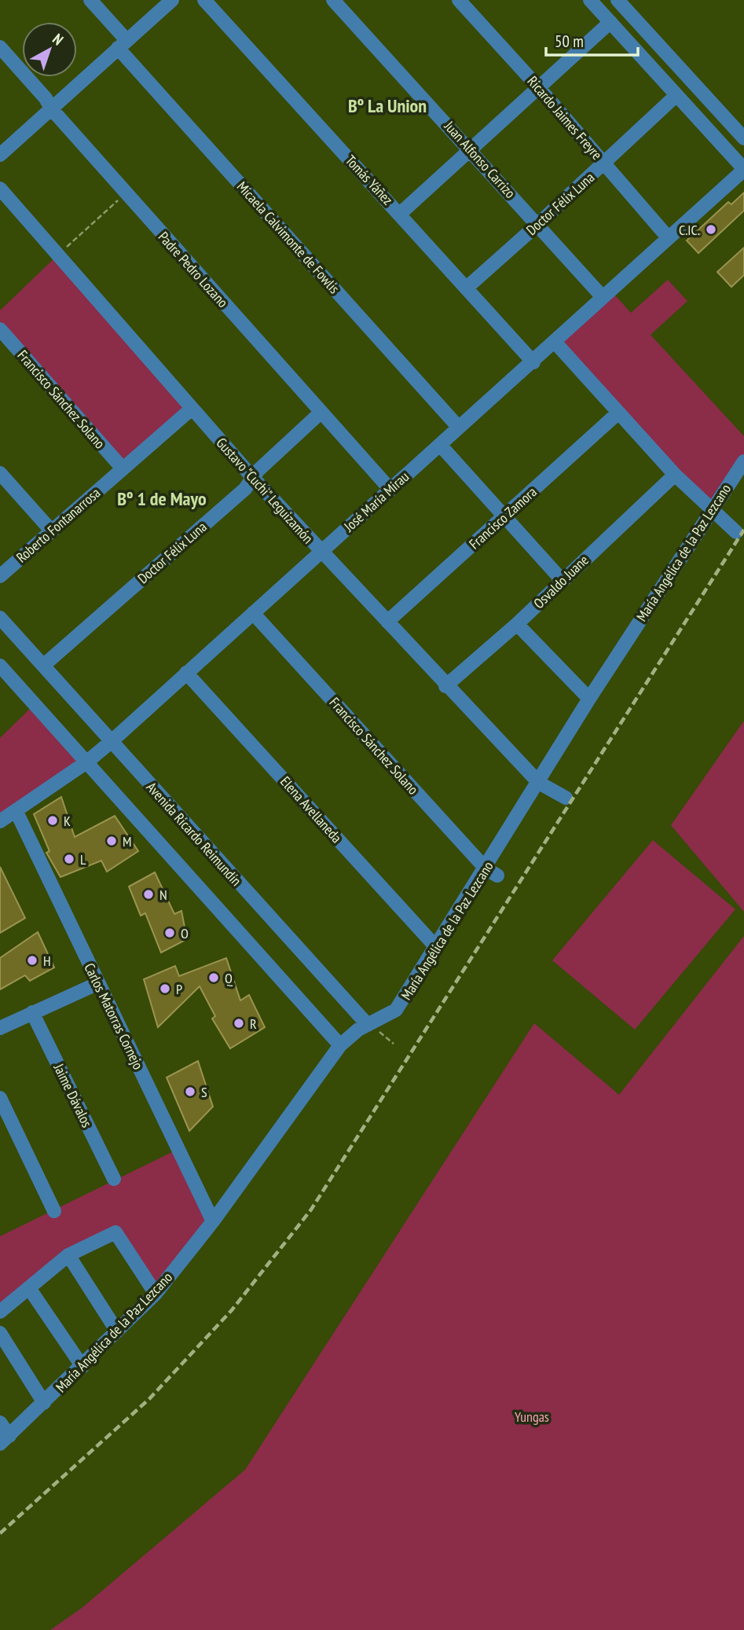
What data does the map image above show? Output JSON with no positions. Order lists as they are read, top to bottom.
{
  "streets": {
    "street": [
      "Ricardo Jaimes Freyre",
      "Juan Alfonso Carrizo",
      "Tomás Yáñez",
      "Doctor Félix Luna",
      "Micaela Calvimonte de Fowlis",
      "Padre Pedro Lozano",
      "Francisco Sánchez Solano",
      "Gustavo \"Cuchi\" Leguizamón",
      "José María Mirau",
      "Francisco Zamora",
      "Roberto Fontanarrosa",
      "María Angélica de la Paz Lezcano",
      "Osvaldo Juane",
      "Elena Avellaneda",
      "Avenida Ricardo Reimundín",
      "Carlos Matorras Cornejo",
      "Jaime Dávalos"
    ]
  },
  "crossings": [
    ["Ricardo Jaimes Freyre", "Doctor Félix Luna"],
    ["Ricardo Jaimes Freyre", "José María Mirau"],
    ["Juan Alfonso Carrizo", "Doctor Félix Luna"],
    ["Juan Alfonso Carrizo", "José María Mirau"],
    ["Tomás Yáñez", "Doctor Félix Luna"],
    ["Tomás Yáñez", "José María Mirau"],
    ["Doctor Félix Luna", "Padre Pedro Lozano"],
    ["Doctor Félix Luna", "Gustavo \"Cuchi\" Leguizamón"],
    ["Doctor Félix Luna", "Avenida Ricardo Reimundín"],
    ["Micaela Calvimonte de Fowlis", "José María Mirau"],
    ["Padre Pedro Lozano", "José María Mirau"],
    ["Francisco Sánchez Solano", "José María Mirau"],
    ["Francisco Sánchez Solano", "Roberto Fontanarrosa"],
    ["Francisco Sánchez Solano", "María Angélica de la Paz Lezcano"],
    ["Gustavo \"Cuchi\" Leguizamón", "José María Mirau"],
    ["Gustavo \"Cuchi\" Leguizamón", "Francisco Zamora"],
    ["Gustavo \"Cuchi\" Leguizamón", "Roberto Fontanarrosa"],
    ["Gustavo \"Cuchi\" Leguizamón", "María Angélica de la Paz Lezcano"],
    ["Gustavo \"Cuchi\" Leguizamón", "Osvaldo Juane"],
    ["José María Mirau", "Elena Avellaneda"],
    ["José María Mirau", "Avenida Ricardo Reimundín"],
    ["José María Mirau", "Carlos Matorras Cornejo"],
    ["María Angélica de la Paz Lezcano", "Elena Avellaneda"],
    ["María Angélica de la Paz Lezcano", "Avenida Ricardo Reimundín"],
    ["María Angélica de la Paz Lezcano", "Carlos Matorras Cornejo"]
  ],
  "districts": ["Bº La Union", "Bº 1 de Mayo"],
  "parks": ["Yungas"],
  "places": [
    "C.IC.",
    "K",
    "M",
    "L",
    "N",
    "O",
    "H",
    "Q",
    "P",
    "R",
    "S"
  ],
  "scale_bar": "50 m",
  "north": "top right"
}
